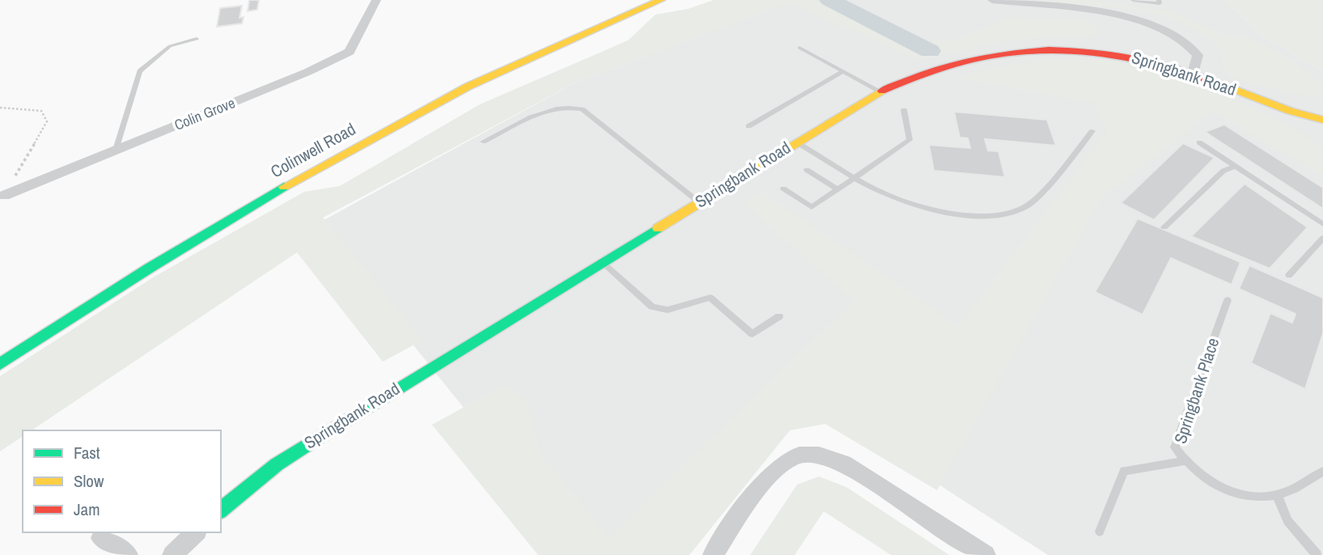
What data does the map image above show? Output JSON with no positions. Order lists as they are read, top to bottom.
{
  "streets": {
    "street": ["Springbank Road", "Colin Grove", "Colinwell Road"],
    "lane": ["Springbank Place"]
  },
  "legend": ["Fast", "Slow", "Jam"]
}
